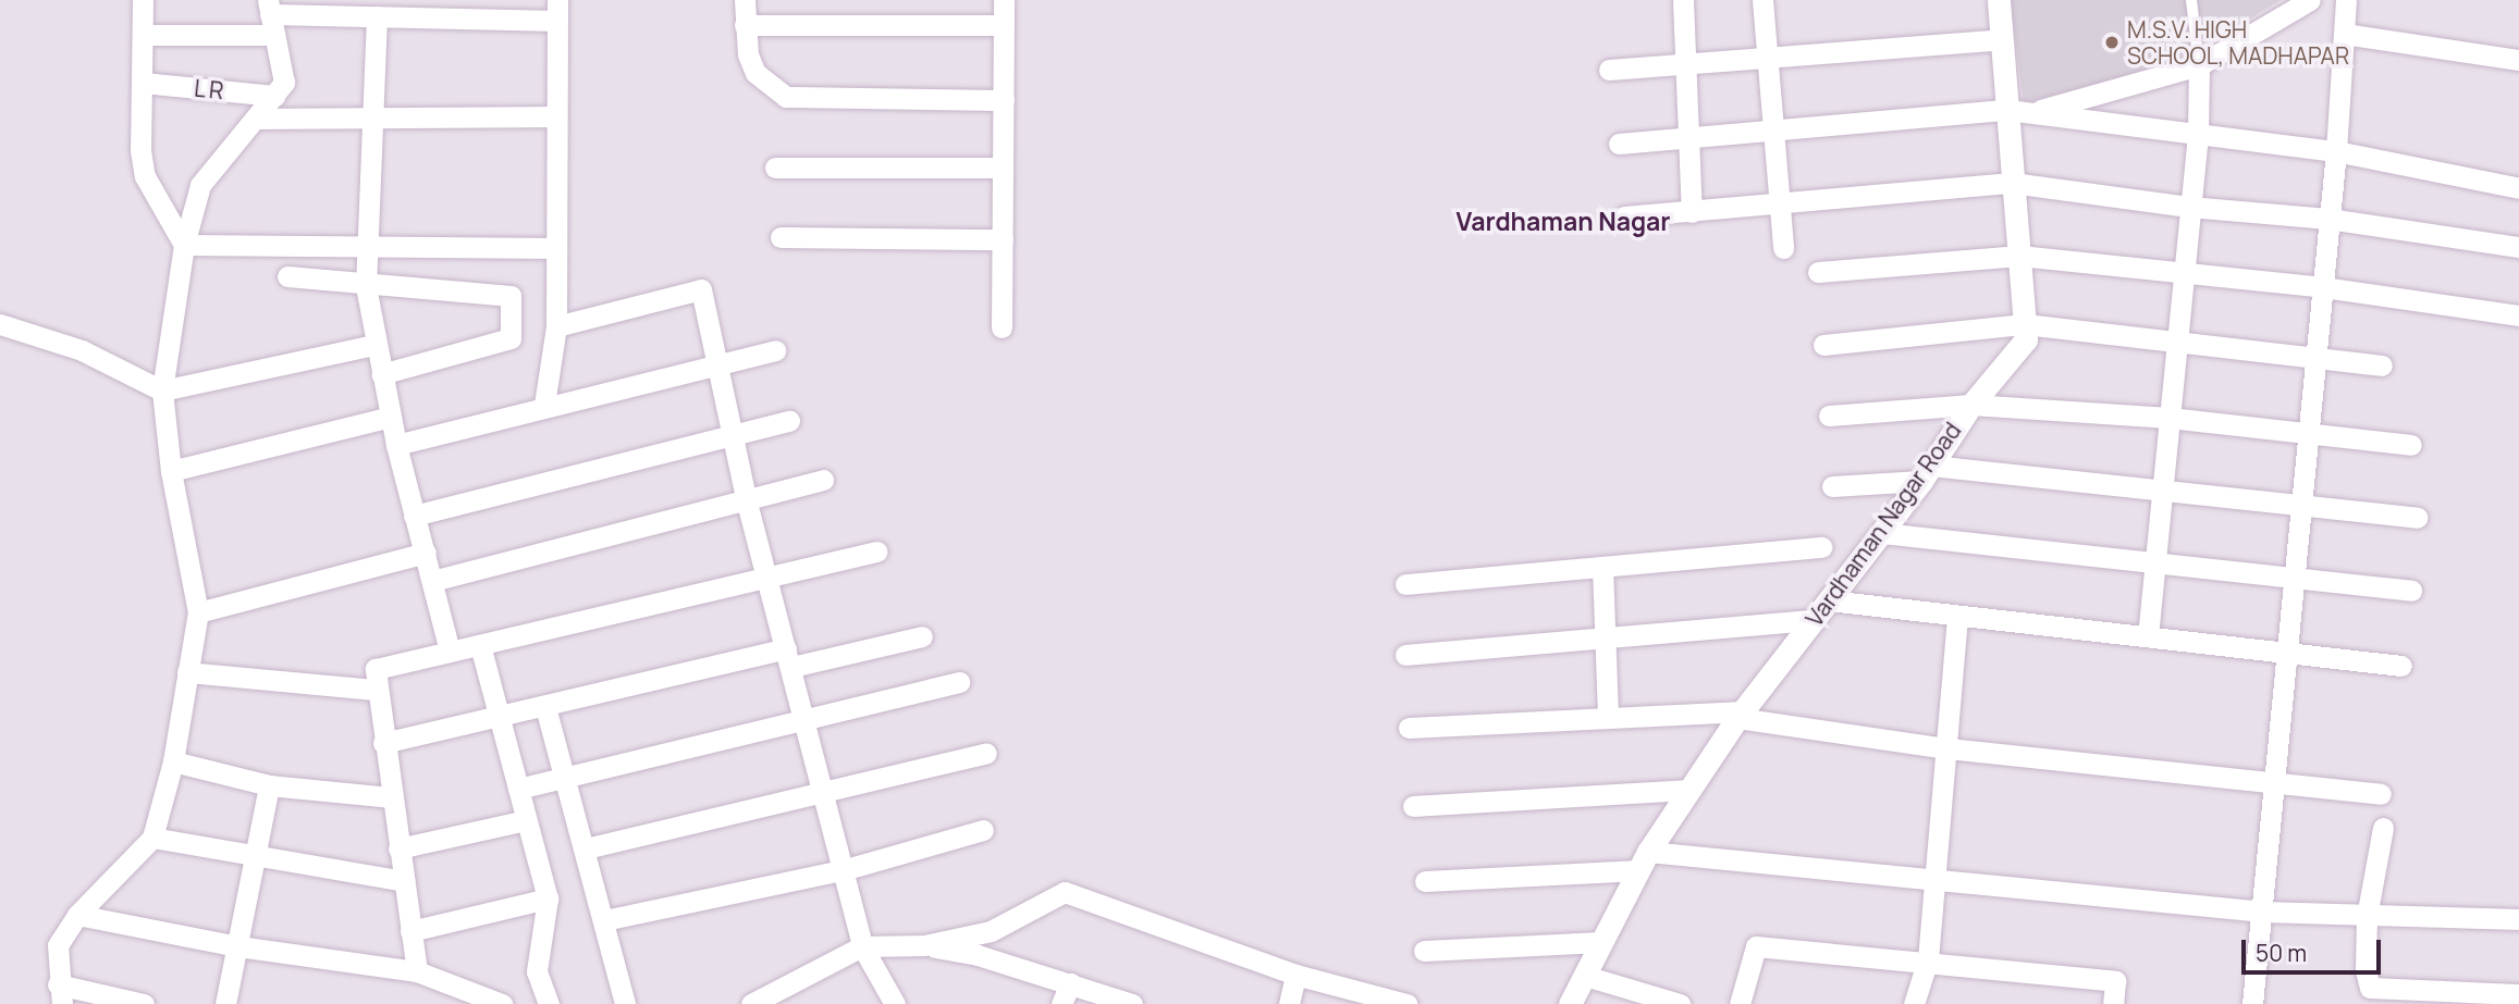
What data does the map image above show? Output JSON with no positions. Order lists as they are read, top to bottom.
{
  "streets": {
    "street": ["L R", "Vardhaman Nagar Road"]
  },
  "districts": ["Vardhaman Nagar"],
  "places": ["M.S.V. HIGH SCHOOL, MADHAPAR"],
  "scale_bar": "50 m"
}
